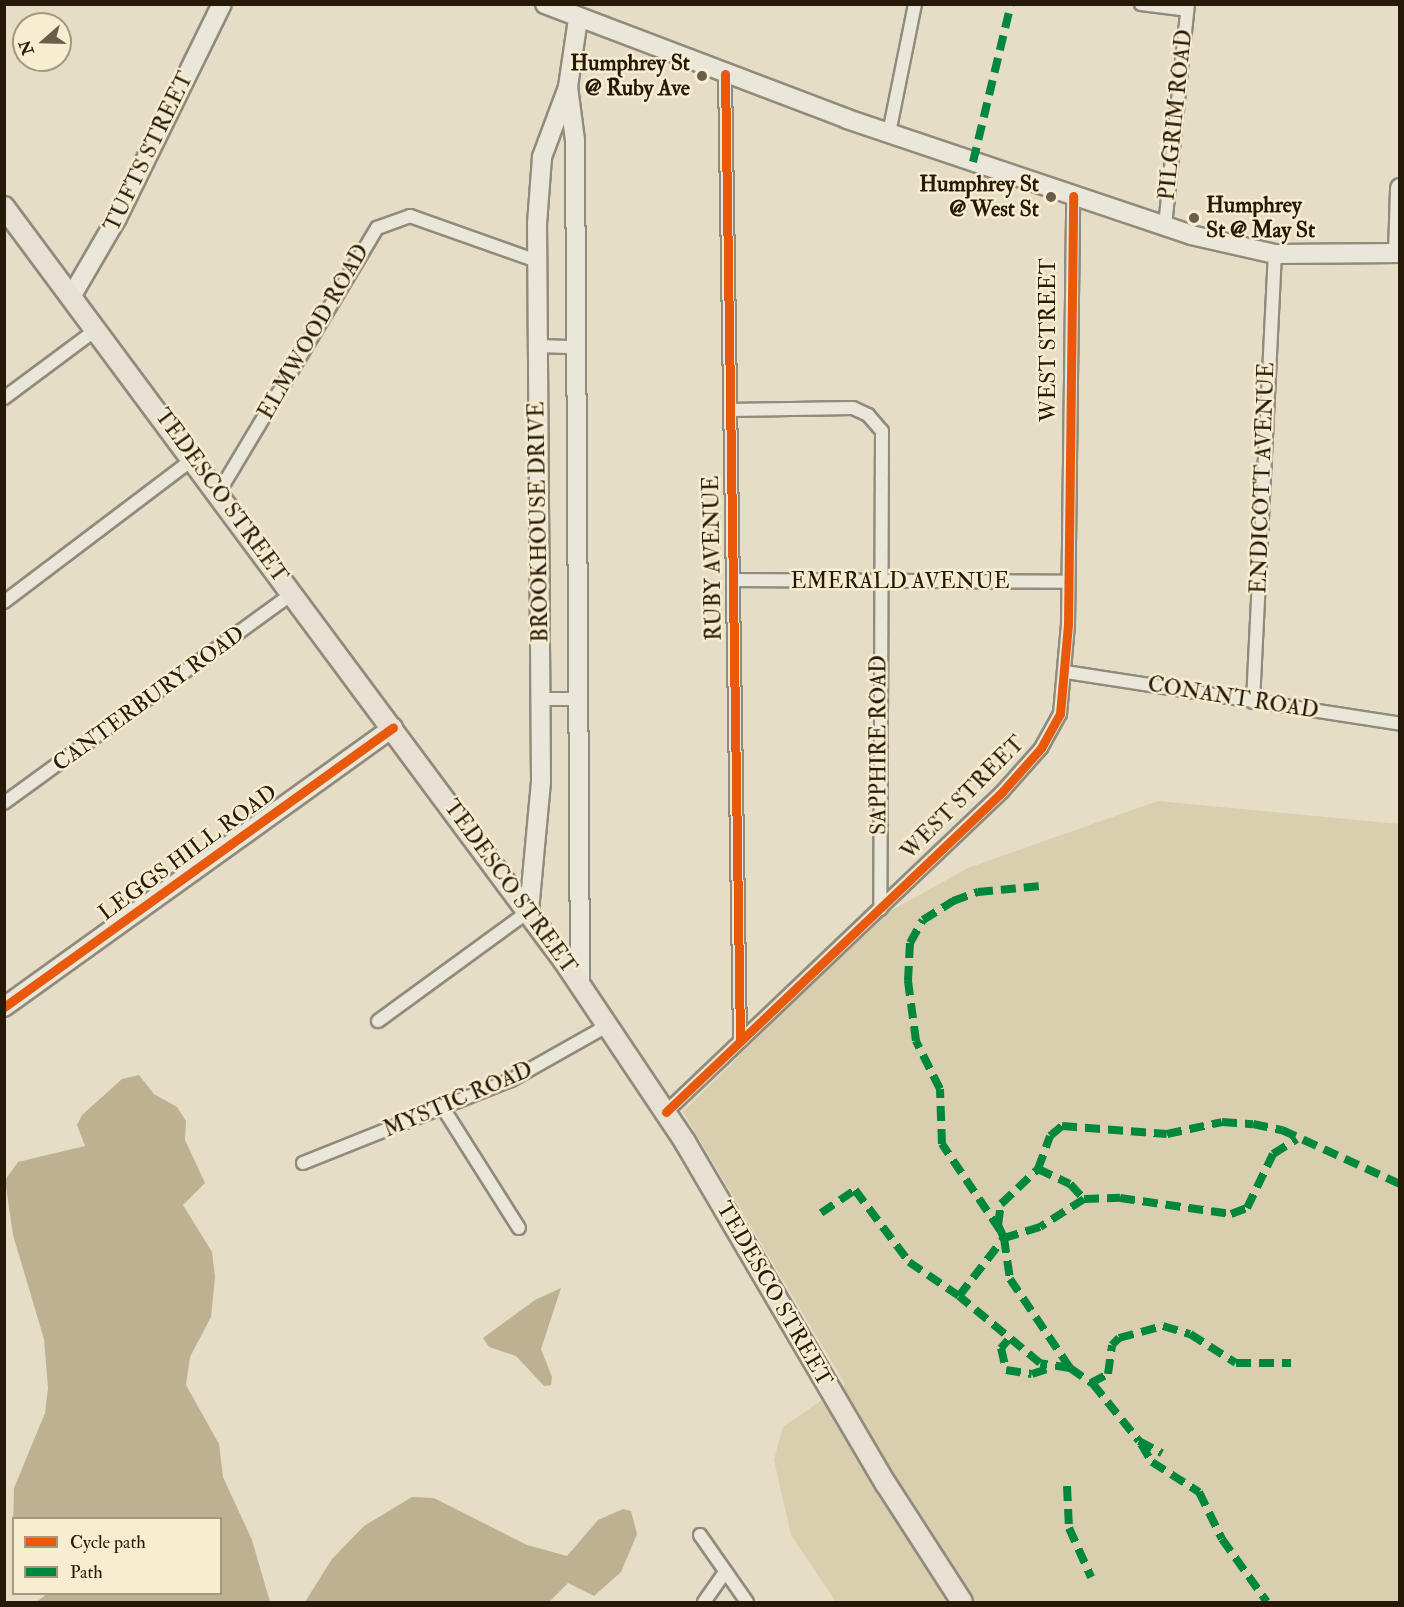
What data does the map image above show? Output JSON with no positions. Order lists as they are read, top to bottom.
{
  "streets": {
    "main road": [
      "TUFTS STREET",
      "TEDESCO STREET",
      "BROOKHOUSE DRIVE",
      "LEGGS HILL ROAD"
    ],
    "street": [
      "PILGRIM ROAD",
      "ELMWOOD ROAD",
      "WEST STREET",
      "ENDICOTT AVENUE",
      "RUBY AVENUE",
      "EMERALD AVENUE",
      "CONANT ROAD",
      "CANTERBURY ROAD",
      "SAPPHIRE ROAD",
      "MYSTIC ROAD"
    ]
  },
  "crossings": [
    ["TUFTS STREET", "TEDESCO STREET"],
    ["ELMWOOD ROAD", "TEDESCO STREET"],
    ["ELMWOOD ROAD", "BROOKHOUSE DRIVE"],
    ["WEST STREET", "TEDESCO STREET"],
    ["WEST STREET", "RUBY AVENUE"],
    ["WEST STREET", "EMERALD AVENUE"],
    ["WEST STREET", "CONANT ROAD"],
    ["WEST STREET", "SAPPHIRE ROAD"],
    ["ENDICOTT AVENUE", "CONANT ROAD"],
    ["TEDESCO STREET", "BROOKHOUSE DRIVE"],
    ["TEDESCO STREET", "CANTERBURY ROAD"],
    ["TEDESCO STREET", "LEGGS HILL ROAD"],
    ["TEDESCO STREET", "MYSTIC ROAD"],
    ["RUBY AVENUE", "EMERALD AVENUE"],
    ["RUBY AVENUE", "SAPPHIRE ROAD"],
    ["EMERALD AVENUE", "SAPPHIRE ROAD"]
  ],
  "places": ["Humphrey St @ Ruby Ave", "Humphrey St @ West St", "Humphrey St @ May St"],
  "legend": ["Cycle path", "Path"],
  "north": "left"
}
